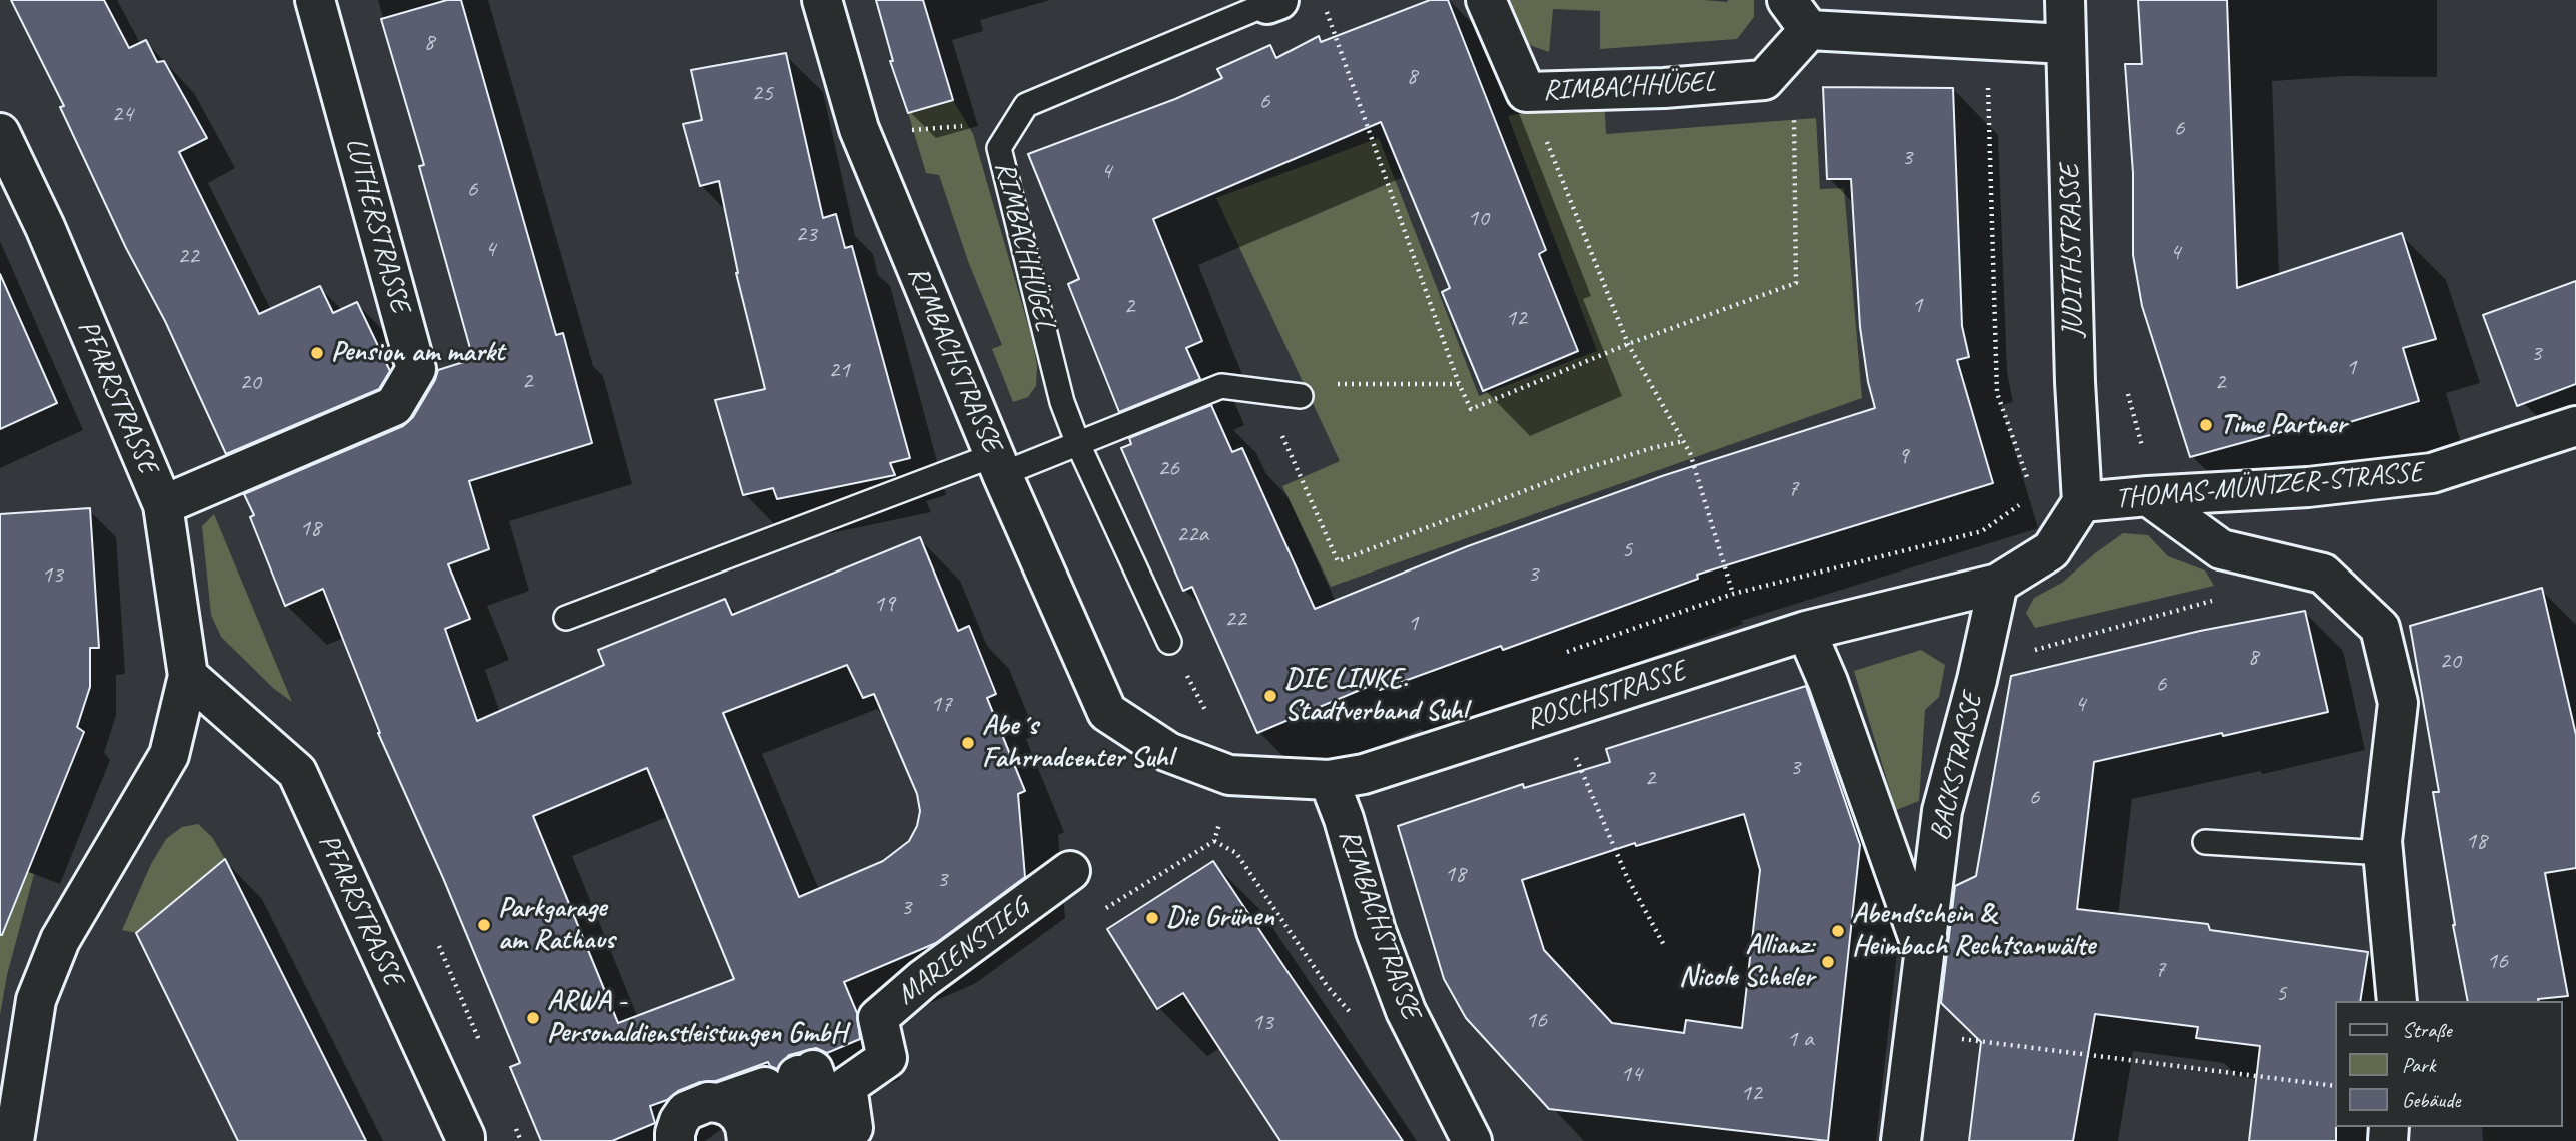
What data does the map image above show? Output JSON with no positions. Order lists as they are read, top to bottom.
{
  "streets": {
    "street": [
      "RIMBACHHÜGEL",
      "LUTHERSTRASSE",
      "JUDITHSTRASSE",
      "RIMBACHSTRASSE",
      "PFARRSTRASSE",
      "THOMAS-MÜNTZER-STRASSE",
      "ROSCHSTRASSE",
      "BACKSTRASSE",
      "MARIENSTIEG"
    ]
  },
  "crossings": [
    ["LUTHERSTRASSE", "PFARRSTRASSE"],
    ["JUDITHSTRASSE", "THOMAS-MÜNTZER-STRASSE"],
    ["JUDITHSTRASSE", "ROSCHSTRASSE"],
    ["RIMBACHSTRASSE", "ROSCHSTRASSE"],
    ["THOMAS-MÜNTZER-STRASSE", "ROSCHSTRASSE"],
    ["ROSCHSTRASSE", "BACKSTRASSE"]
  ],
  "places": [
    "Pension am markt",
    "Time Partner",
    "DIE LINKE. Stadtverband Suhl",
    "Abe´s Fahrradcenter Suhl",
    "Die Grünen",
    "Parkgarage am Rathaus",
    "Abendschein & Heimbach Rechtsanwälte",
    "Allianz: Nicole Scheler",
    "ARWA - Personaldienstleistungen GmbH"
  ],
  "house_numbers": [
    "8",
    "8",
    "25",
    "6",
    "24",
    "6",
    "3",
    "4",
    "6",
    "10",
    "23",
    "4",
    "4",
    "22",
    "1",
    "2",
    "12",
    "3",
    "1",
    "21",
    "2",
    "20",
    "2",
    "9",
    "26",
    "7",
    "18",
    "22a",
    "5",
    "3",
    "13",
    "19",
    "22",
    "1",
    "8",
    "20",
    "6",
    "17",
    "4",
    "3",
    "2",
    "6",
    "18",
    "18",
    "3",
    "3",
    "16",
    "7",
    "5",
    "16",
    "13",
    "1 a",
    "14",
    "12"
  ],
  "legend": ["Straße", "Park", "Gebäude"]
}
